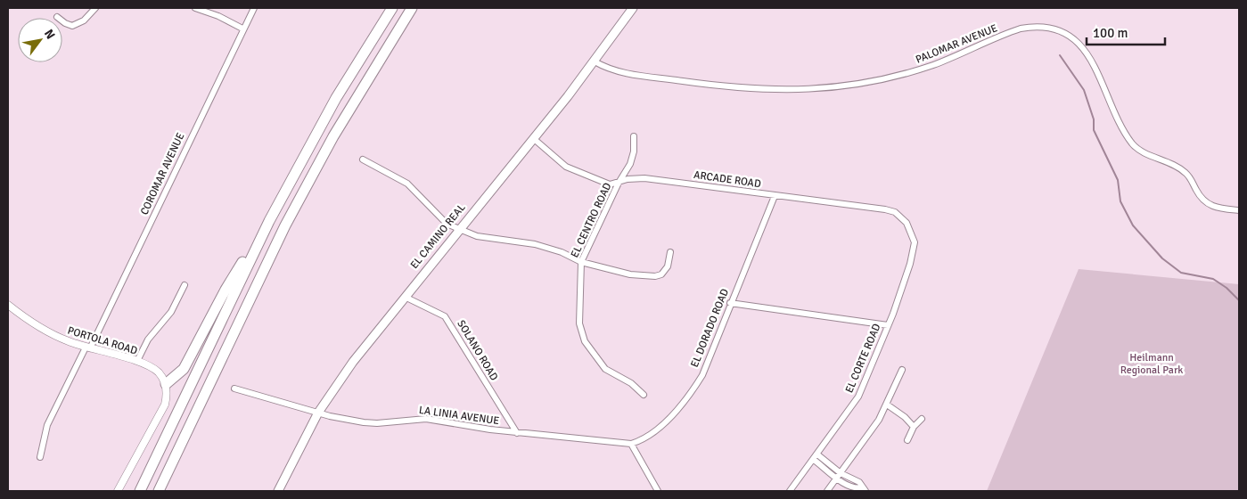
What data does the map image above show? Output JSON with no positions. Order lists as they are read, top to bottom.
{
  "streets": {
    "main road": ["EL CAMINO REAL"],
    "street": [
      "PALOMAR AVENUE",
      "COROMAR AVENUE",
      "ARCADE ROAD",
      "EL CENTRO ROAD",
      "EL DORADO ROAD",
      "PORTOLA ROAD",
      "SOLANO ROAD",
      "EL CORTE ROAD",
      "LA LINIA AVENUE"
    ]
  },
  "crossings": [
    ["PALOMAR AVENUE", "EL CAMINO REAL"],
    ["COROMAR AVENUE", "PORTOLA ROAD"],
    ["ARCADE ROAD", "EL CENTRO ROAD"],
    ["ARCADE ROAD", "EL CAMINO REAL"],
    ["ARCADE ROAD", "EL DORADO ROAD"],
    ["ARCADE ROAD", "EL CORTE ROAD"],
    ["EL CAMINO REAL", "SOLANO ROAD"],
    ["EL CAMINO REAL", "LA LINIA AVENUE"],
    ["EL DORADO ROAD", "LA LINIA AVENUE"],
    ["SOLANO ROAD", "LA LINIA AVENUE"]
  ],
  "parks": ["Heilmann Regional Park"],
  "scale_bar": "100 m",
  "north": "top right"
}
